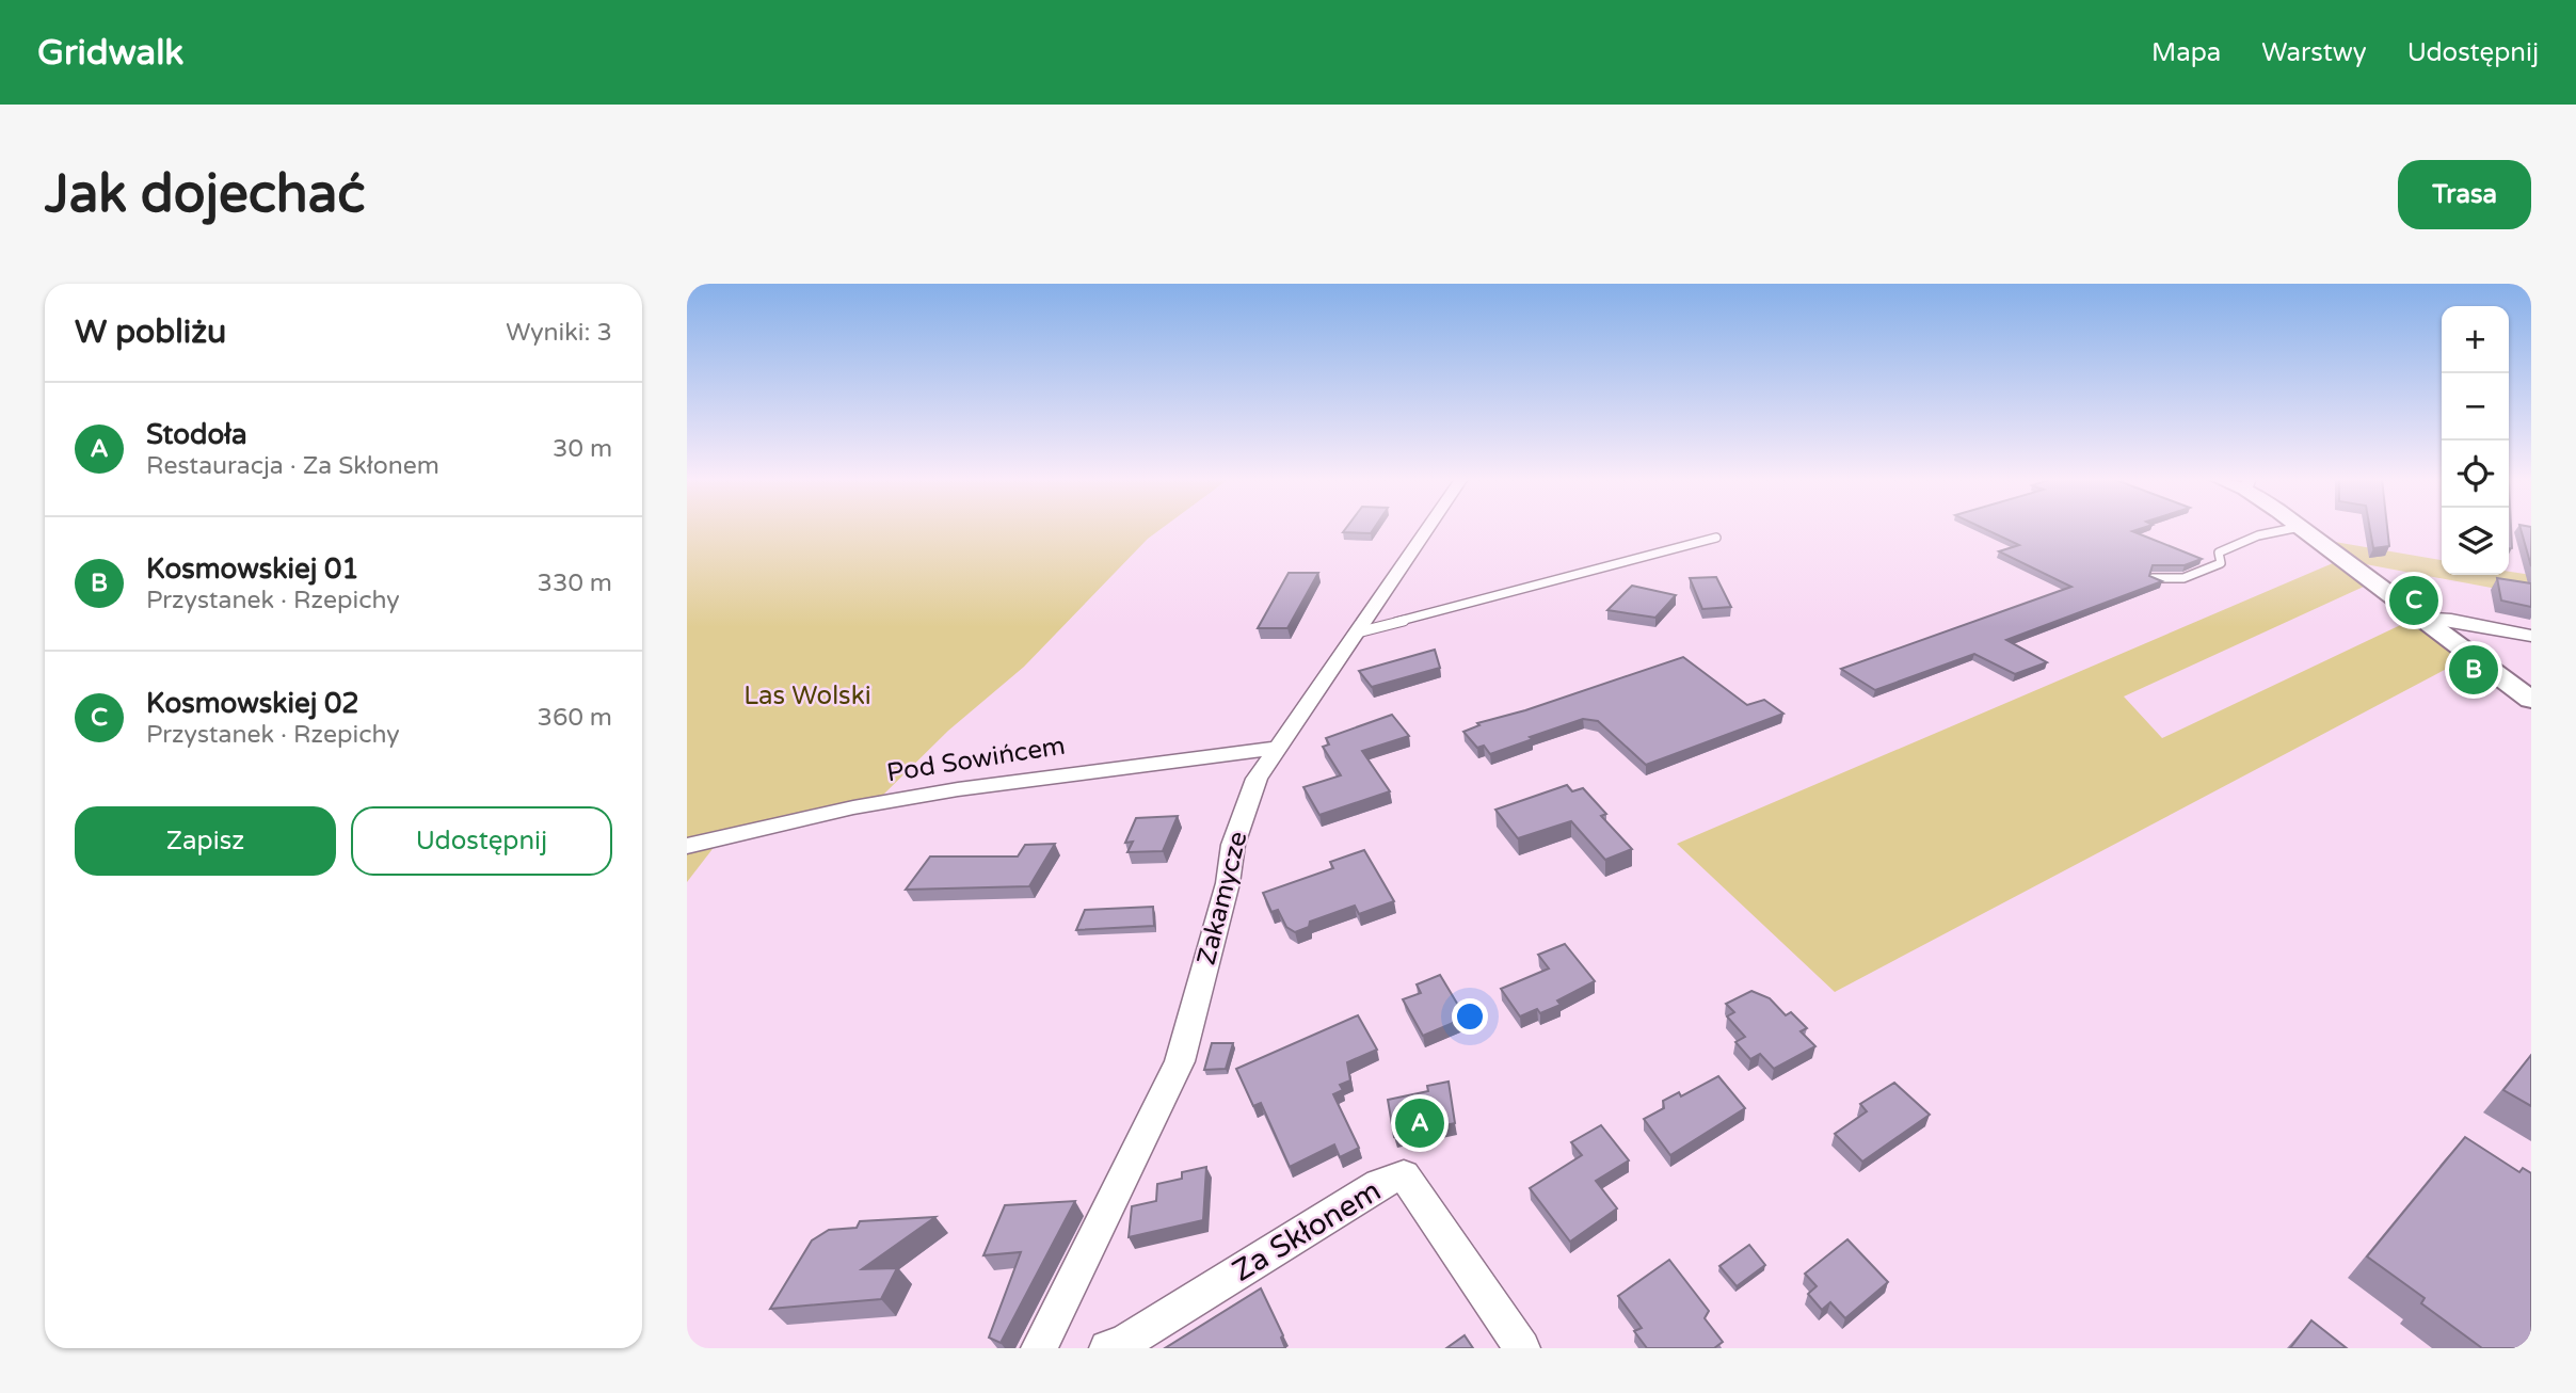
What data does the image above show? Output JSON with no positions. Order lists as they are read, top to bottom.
{
  "streets": {
    "street": ["Pod Sowińcem", "Zakamycze", "Za Skłonem"]
  },
  "crossings": [
    ["Pod Sowińcem", "Zakamycze"]
  ],
  "parks": ["Las Wolski"],
  "page": {
    "header": "Gridwalk",
    "nav": ["Mapa", "Warstwy", "Udostępnij"],
    "buttons": [
      "Trasa",
      ["Zapisz", "Udostępnij"]
    ],
    "title": "Jak dojechać",
    "heading": ["W pobliżu", "Wyniki: 3"],
    "map_buttons": ["+", "−"],
    "list": [
      {
        "mark": "A",
        "name": "Stodoła",
        "note": "Restauracja · Za Skłonem",
        "value": "30 m"
      },
      {
        "mark": "B",
        "name": "Kosmowskiej 01",
        "note": "Przystanek · Rzepichy",
        "value": "330 m"
      },
      {
        "mark": "C",
        "name": "Kosmowskiej 02",
        "note": "Przystanek · Rzepichy",
        "value": "360 m"
      }
    ],
    "pins": ["C", "B", "A"]
  }
}
